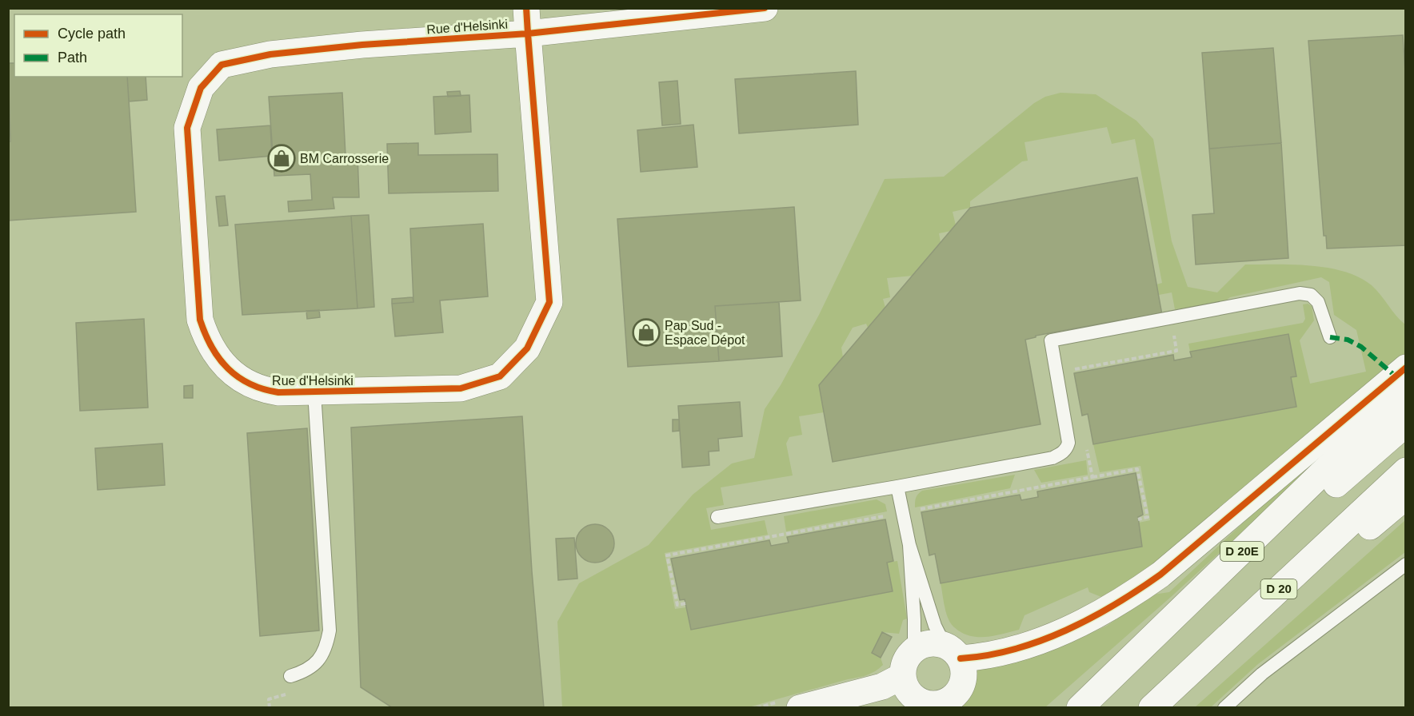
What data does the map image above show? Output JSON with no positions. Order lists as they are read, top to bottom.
{
  "streets": {
    "main road": ["Rue d'Helsinki", "D 20E", "D 20"]
  },
  "places": {
    "shop": ["BM Carrosserie", "Pap Sud - Espace Dépot"]
  },
  "legend": ["Cycle path", "Path"]
}
